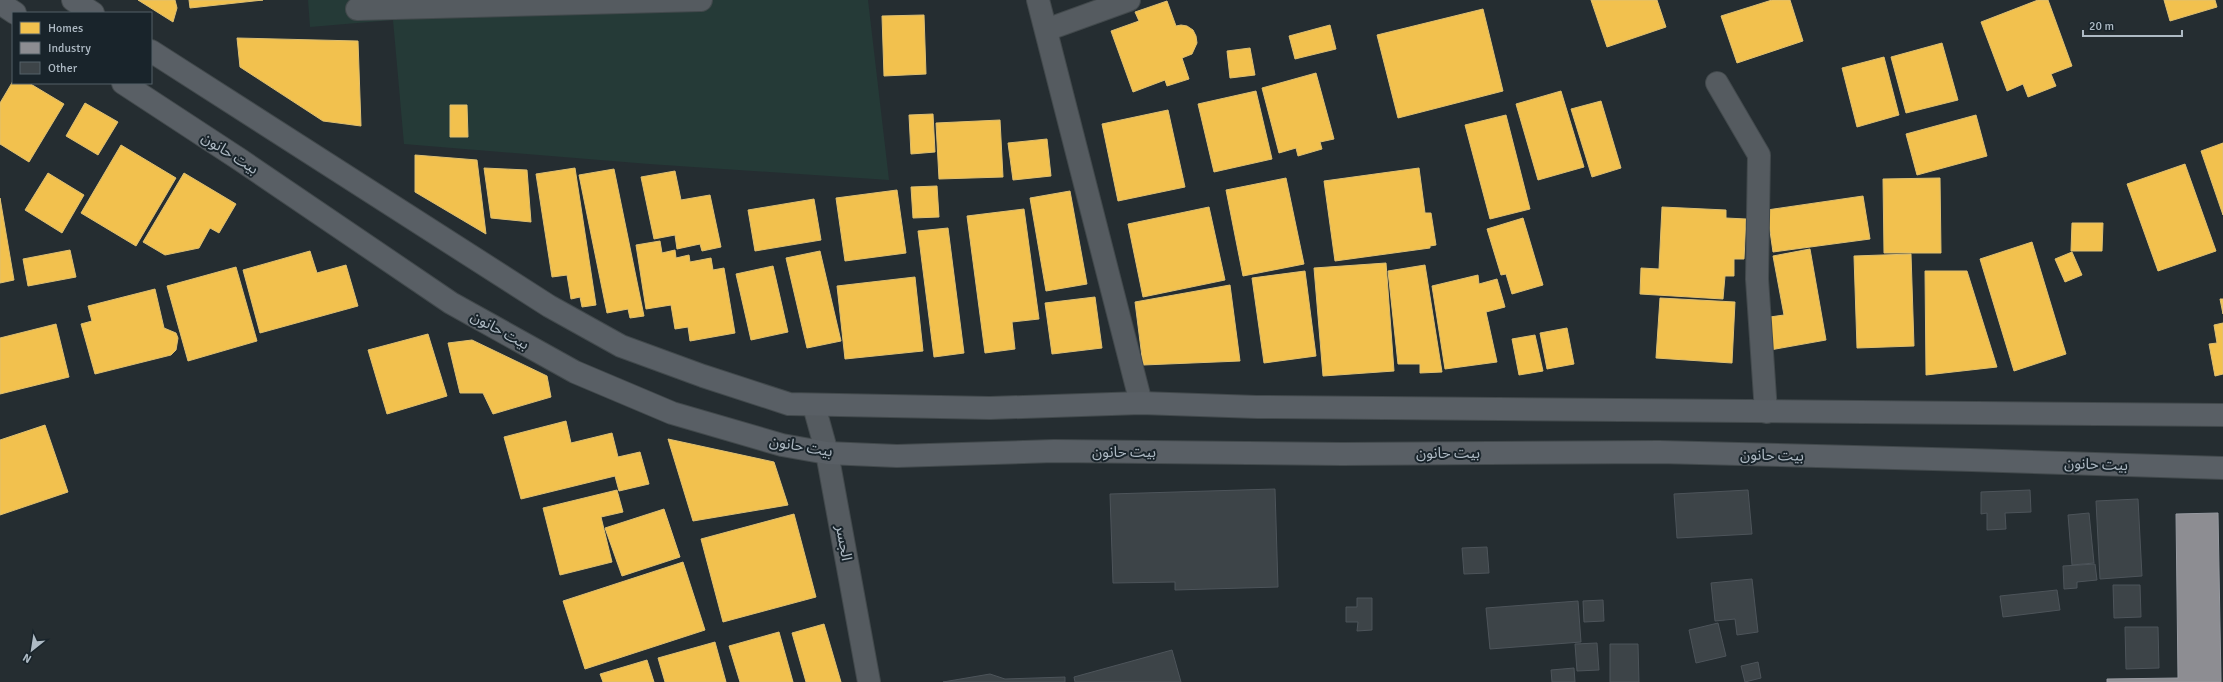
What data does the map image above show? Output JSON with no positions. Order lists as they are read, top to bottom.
{
  "streets": {
    "main road": ["بيت حانون"],
    "street": ["الجسر"]
  },
  "crossings": [
    ["بيت حانون", "الجسر"]
  ],
  "legend": ["Homes", "Industry", "Other"],
  "scale_bar": "20 m",
  "north": "bottom left"
}
